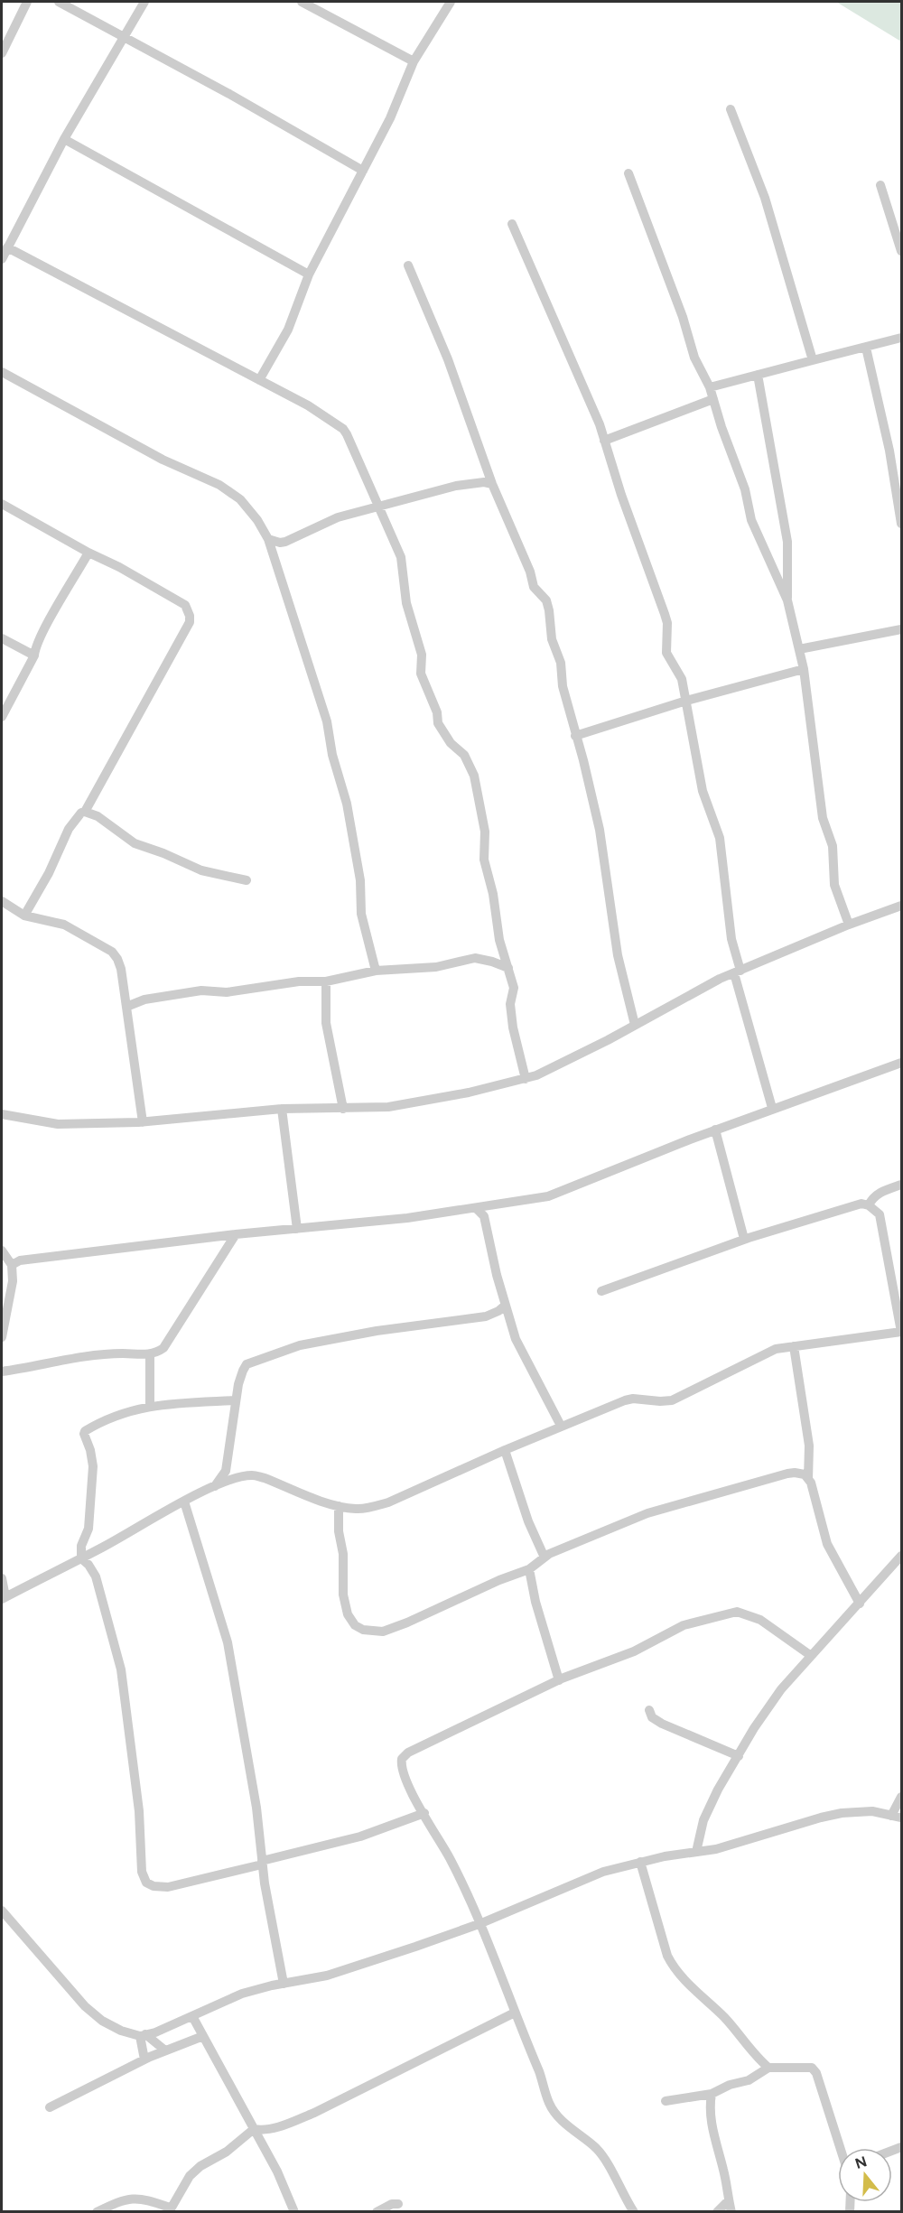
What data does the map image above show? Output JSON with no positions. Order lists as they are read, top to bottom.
{
  "north": "top"
}
